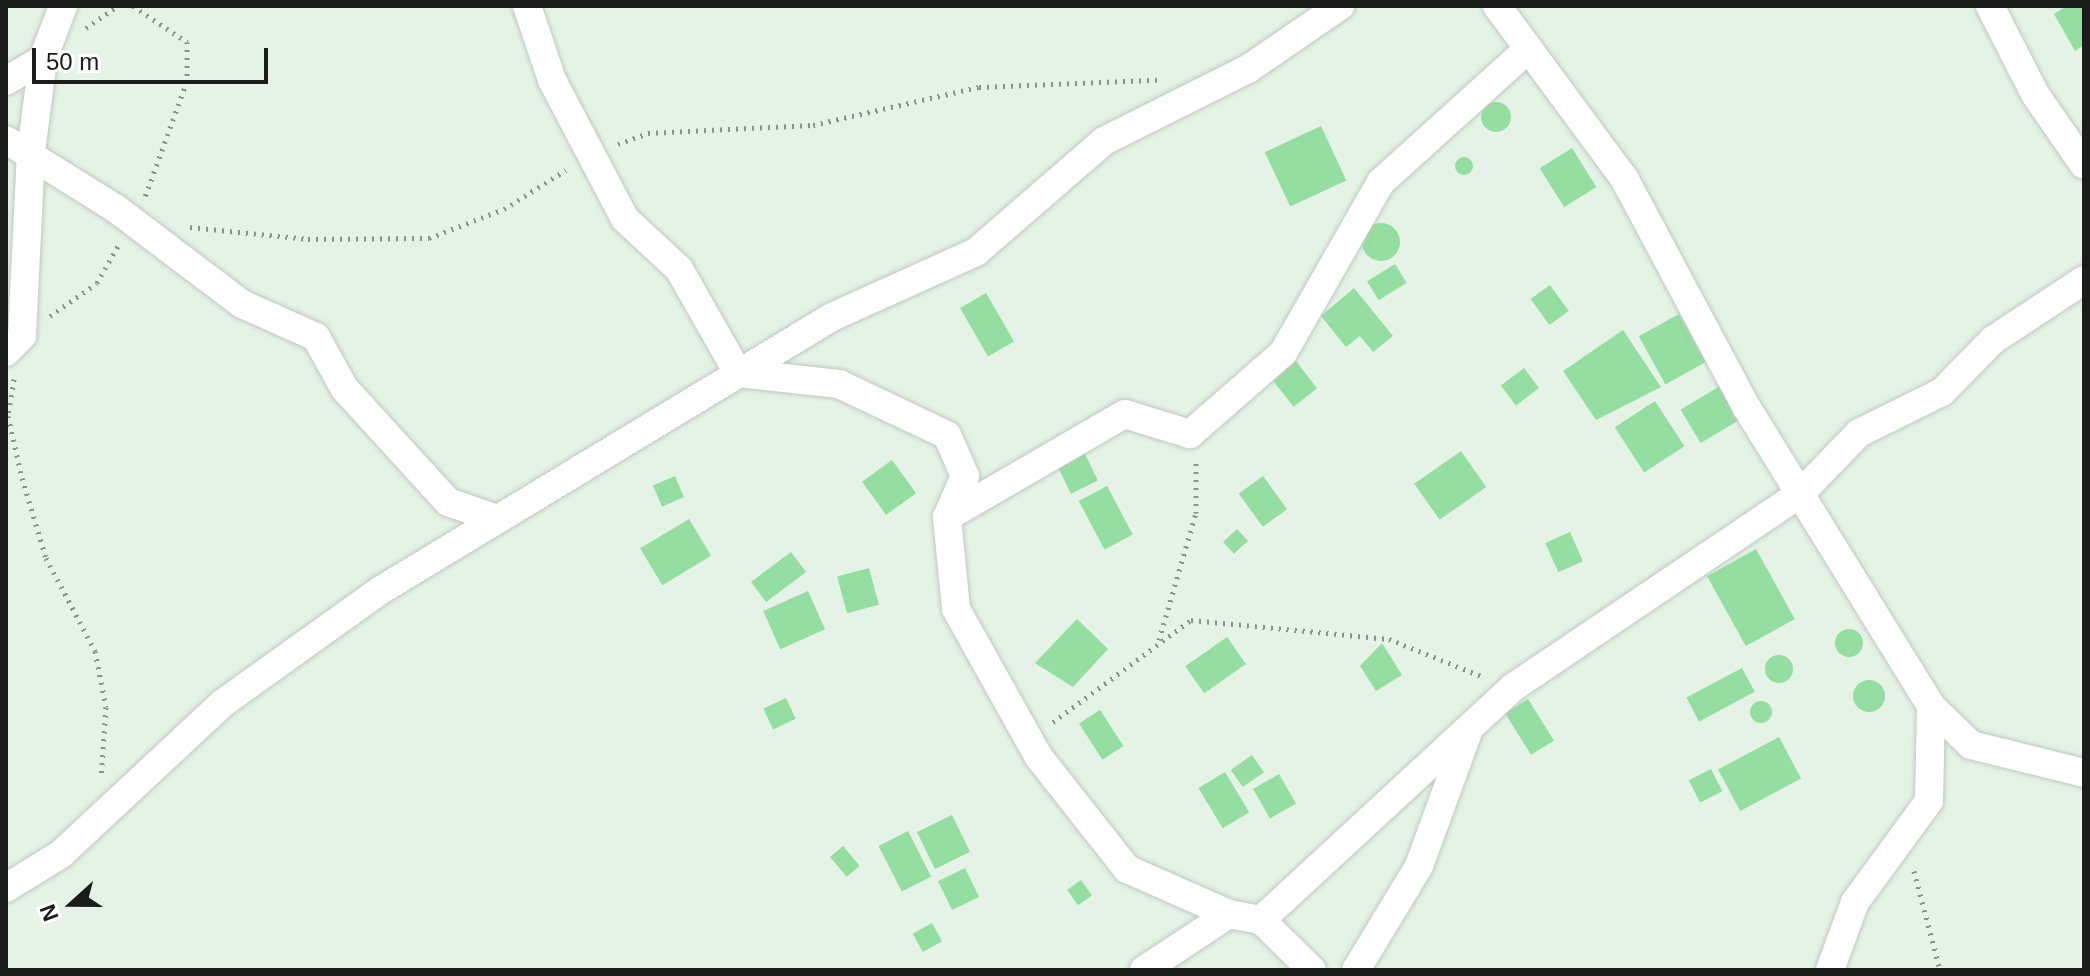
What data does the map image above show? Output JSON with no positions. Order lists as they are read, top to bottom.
{
  "scale_bar": "50 m",
  "north": "left"
}
